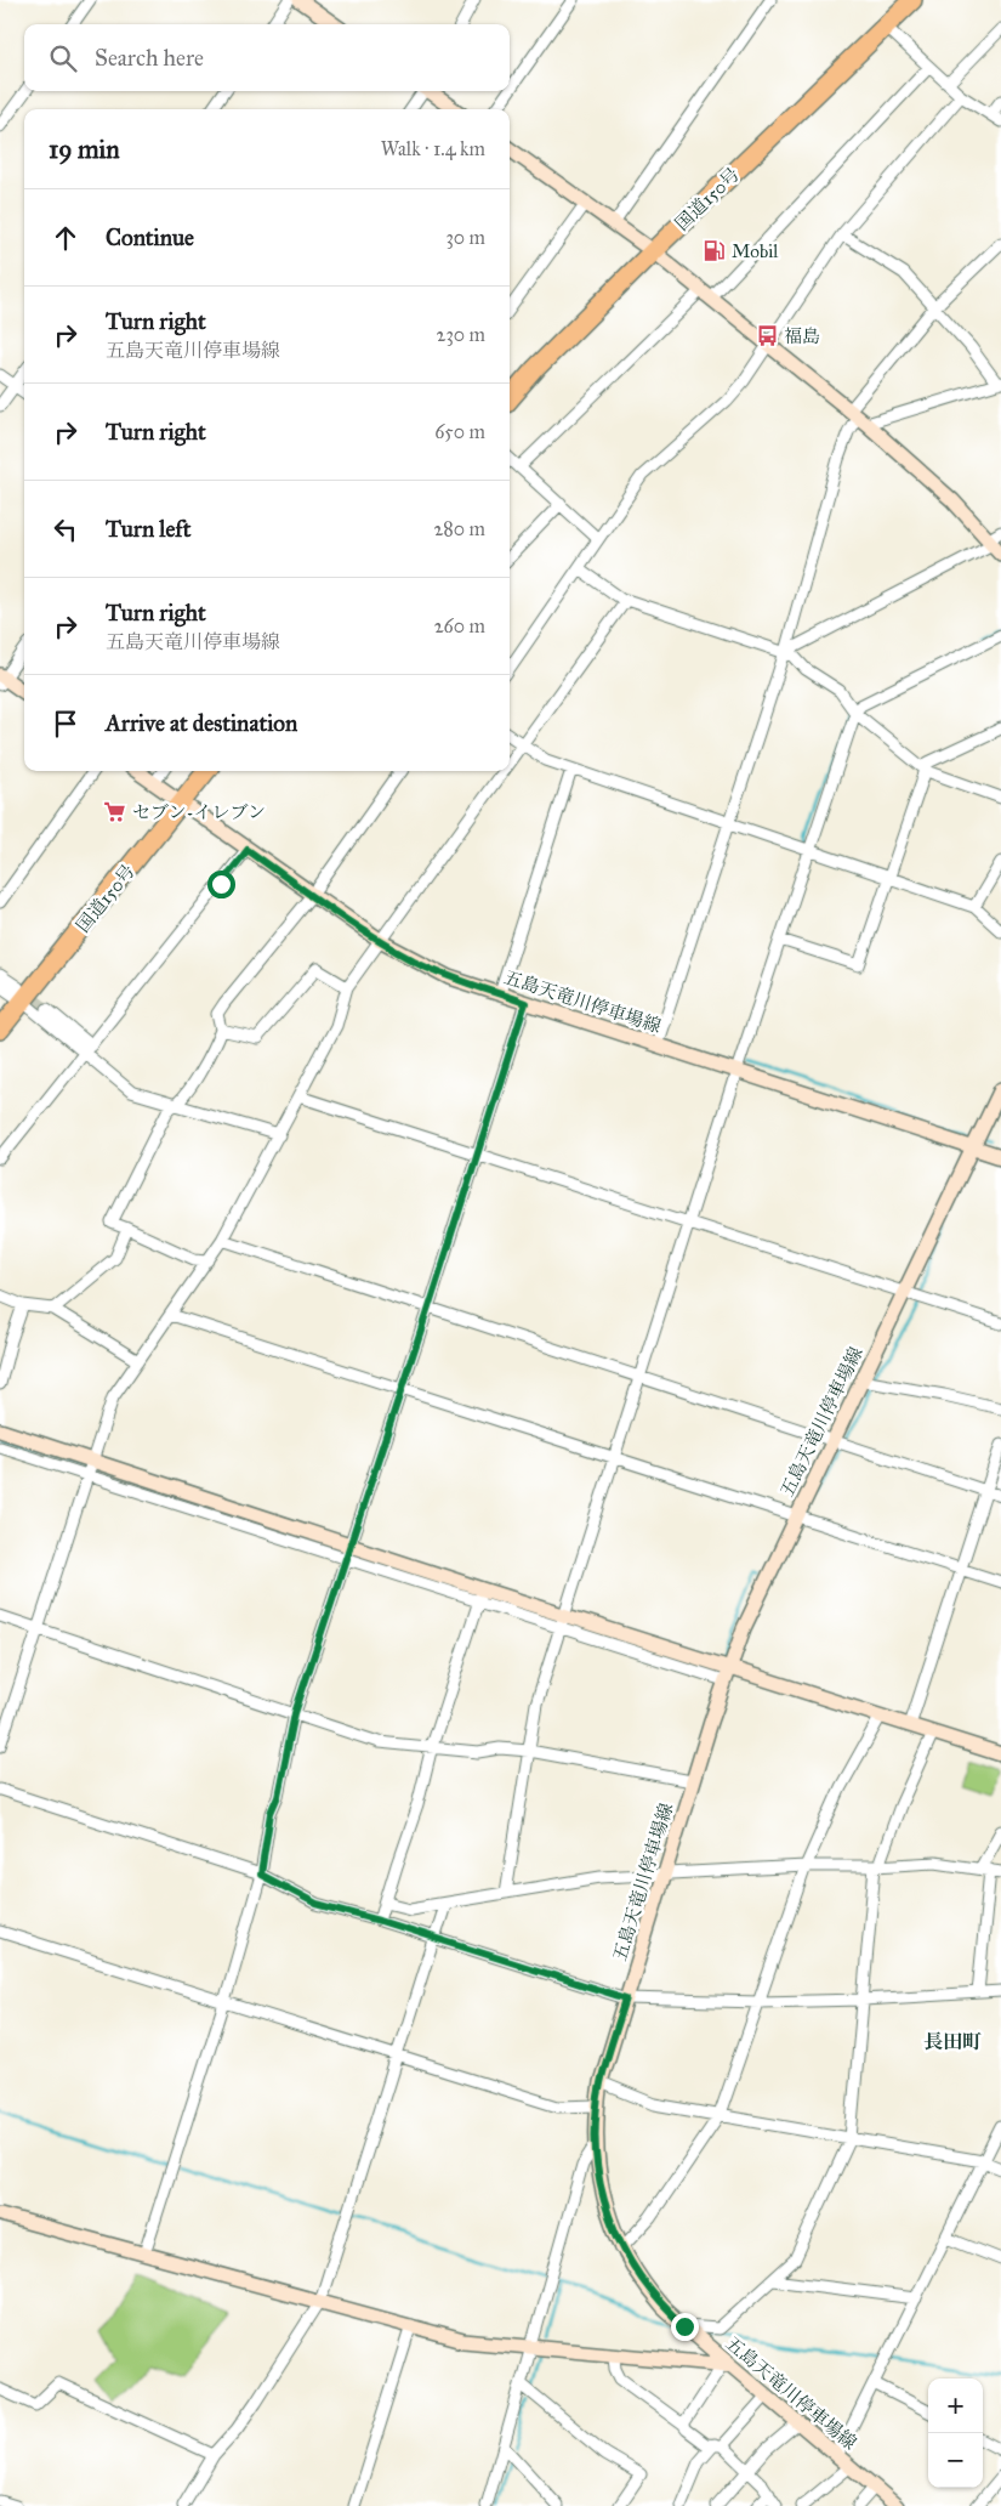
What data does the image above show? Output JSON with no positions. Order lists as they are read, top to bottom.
{
  "streets": {
    "highway": ["国道150号"],
    "street": ["五島天竜川停車場線"]
  },
  "crossings": [
    ["国道150号", "五島天竜川停車場線"]
  ],
  "districts": ["長田町"],
  "places": {
    "fuel station": ["Mobil"],
    "bus stop": ["福島"],
    "supermarket": ["セブン-イレブン"]
  },
  "page": {
    "search": "Search here",
    "heading": ["19 min", "Walk · 1.4 km"],
    "list": [
      ["Continue", "30 m"],
      ["Turn right", "五島天竜川停車場線", "230 m"],
      ["Turn right", "650 m"],
      ["Turn left", "280 m"],
      ["Turn right", "五島天竜川停車場線", "260 m"],
      "Arrive at destination"
    ],
    "map_buttons": ["+", "−"]
  }
}
